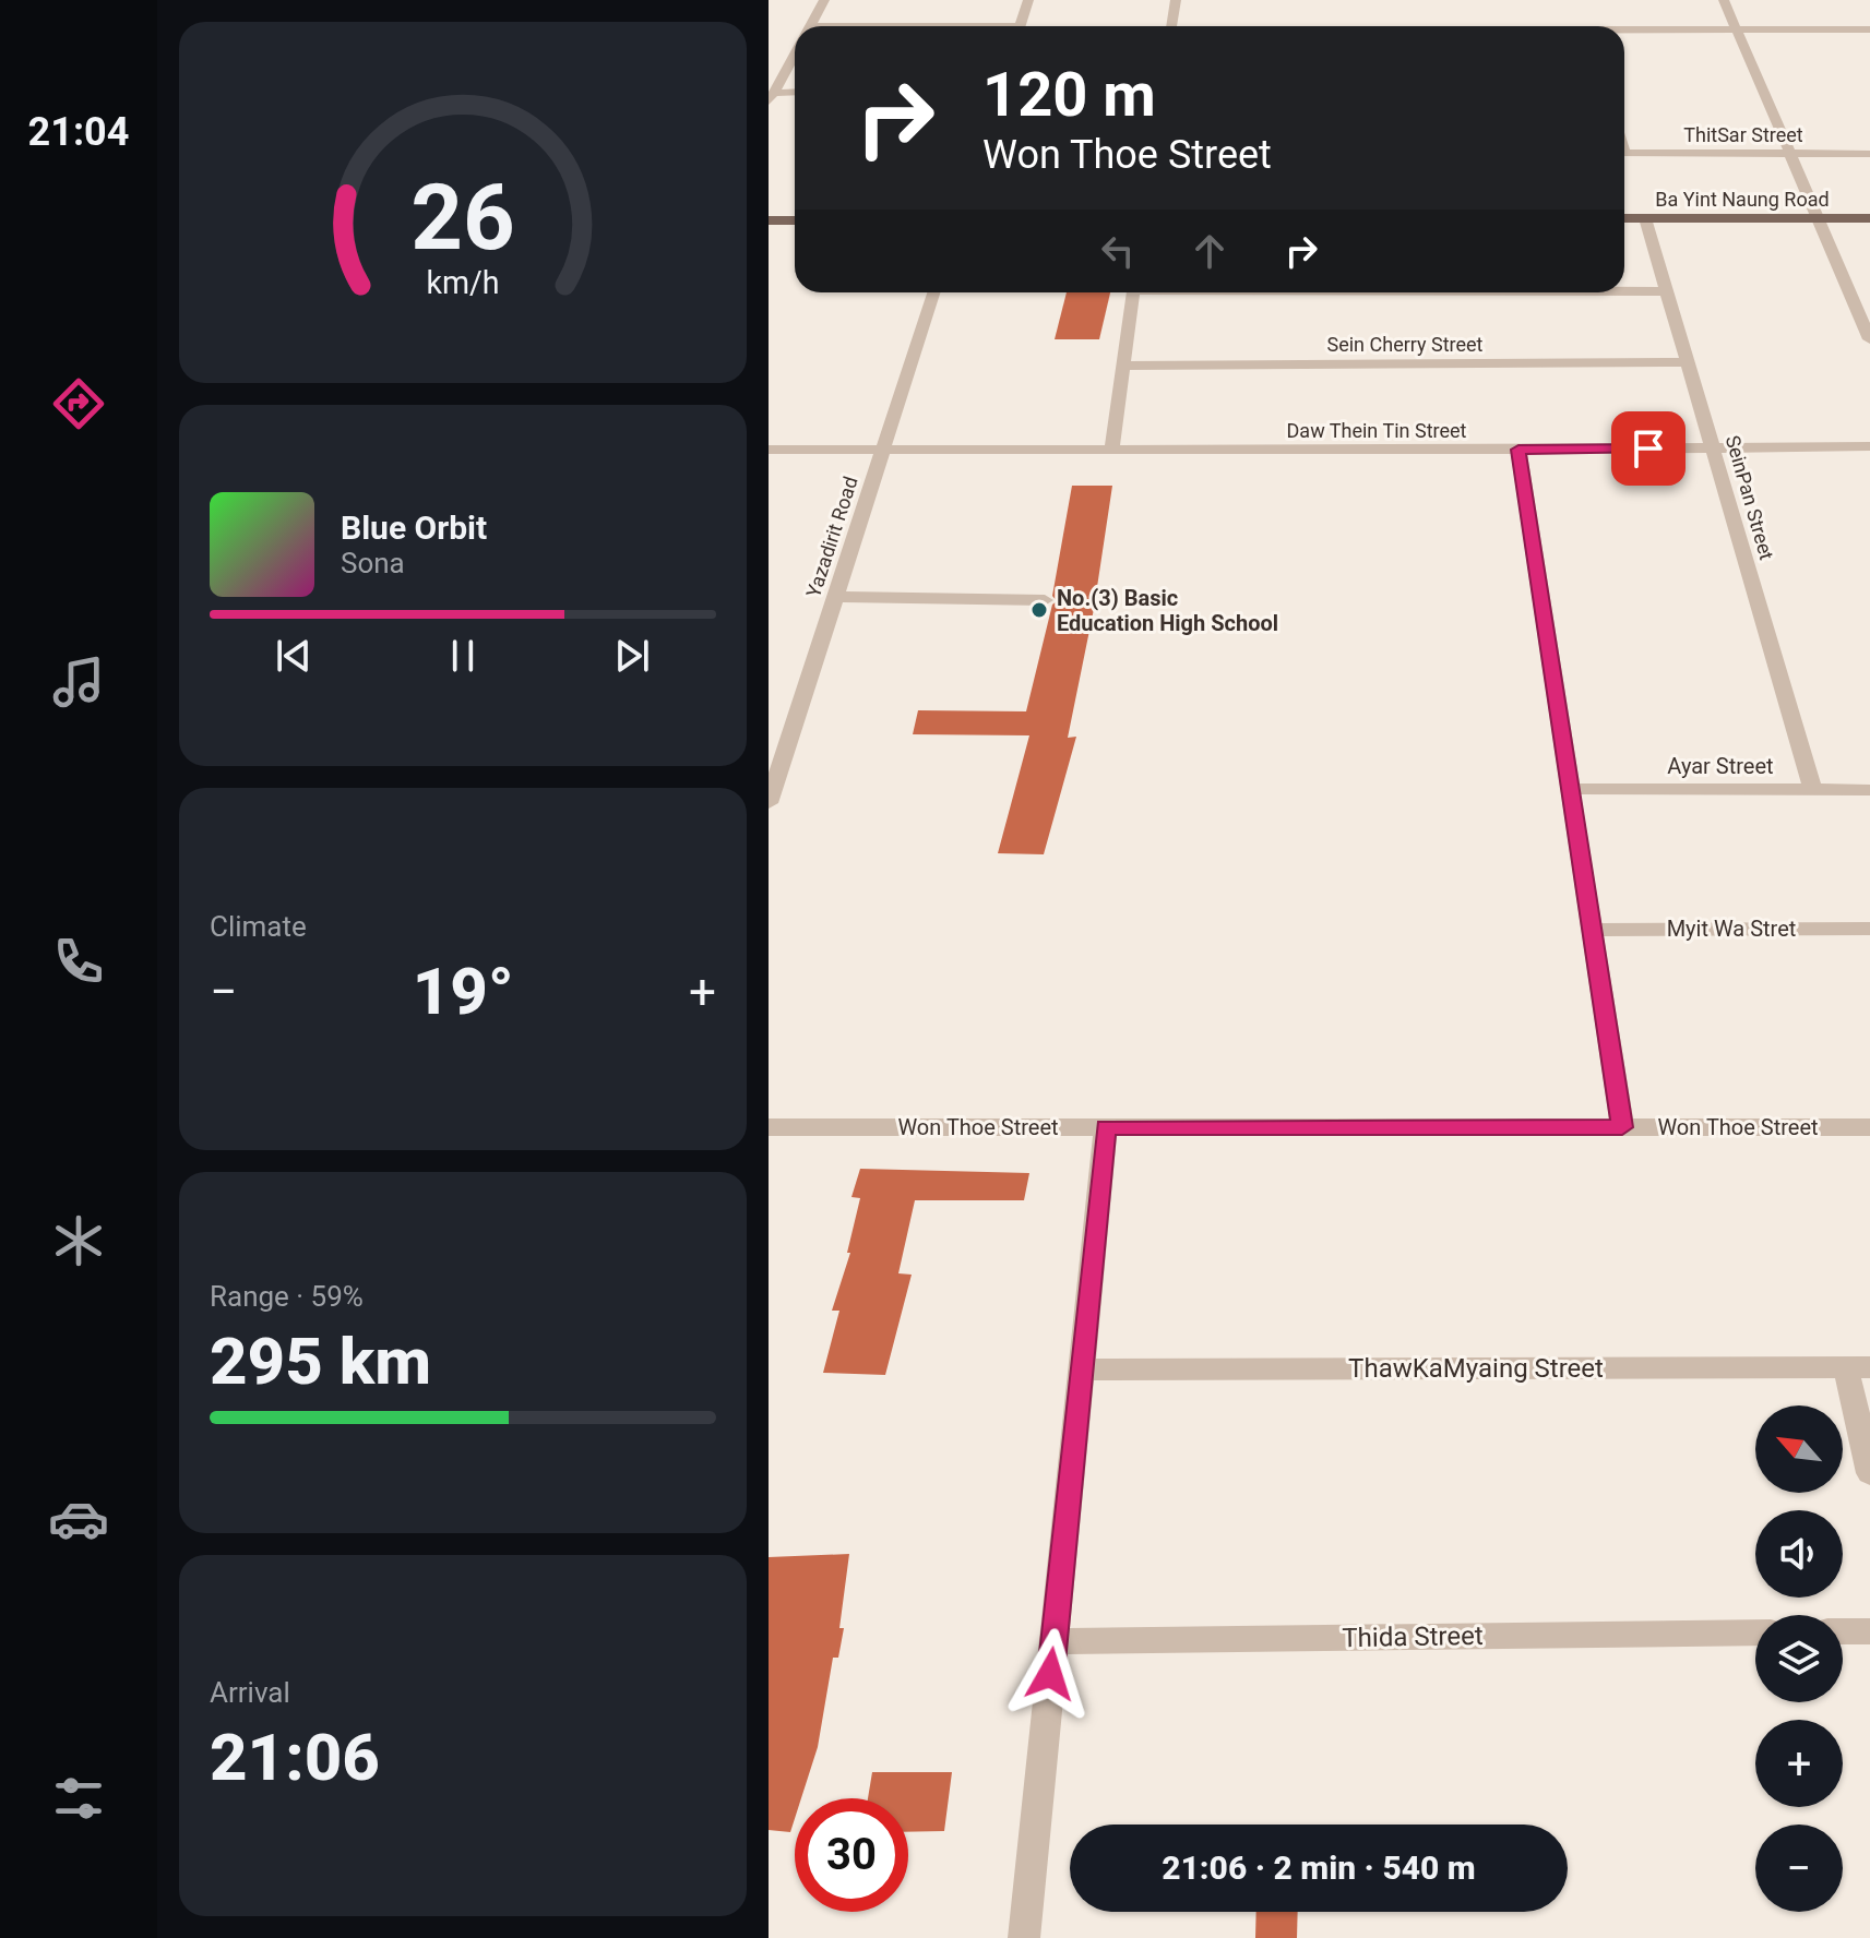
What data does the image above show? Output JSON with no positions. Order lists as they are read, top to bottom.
{
  "streets": {
    "main road": ["Ba Yint Naung Road"],
    "street": [
      "ThitSar Street",
      "Sein Cherry Street",
      "Daw Thein Tin Street",
      "SeinPan Street",
      "Yazadirit Road",
      "Ayar Street",
      "Myit Wa Stret",
      "Won Thoe Street",
      "ThawKaMyaing Street",
      "Thida Street"
    ]
  },
  "crossings": [
    ["Ba Yint Naung Road", "SeinPan Street"],
    ["Sein Cherry Street", "SeinPan Street"],
    ["Daw Thein Tin Street", "SeinPan Street"],
    ["Daw Thein Tin Street", "Yazadirit Road"],
    ["SeinPan Street", "Ayar Street"]
  ],
  "places": ["No.(3) Basic Education High School"],
  "north": "top left",
  "page": {
    "tabs": "21:04",
    "turn": ["120 m", "Won Thoe Street"],
    "song": ["Blue Orbit", "Sona"],
    "tile": [
      "Climate",
      ["Range · 59%", "295 km"],
      ["Arrival", "21:06"]
    ],
    "heat": ["−", "19°", "+"],
    "map_buttons": ["+", "−"],
    "limit": "30",
    "trip": "21:06 · 2 min · 540 m",
    "gauge": ["26", "km/h"]
  }
}
